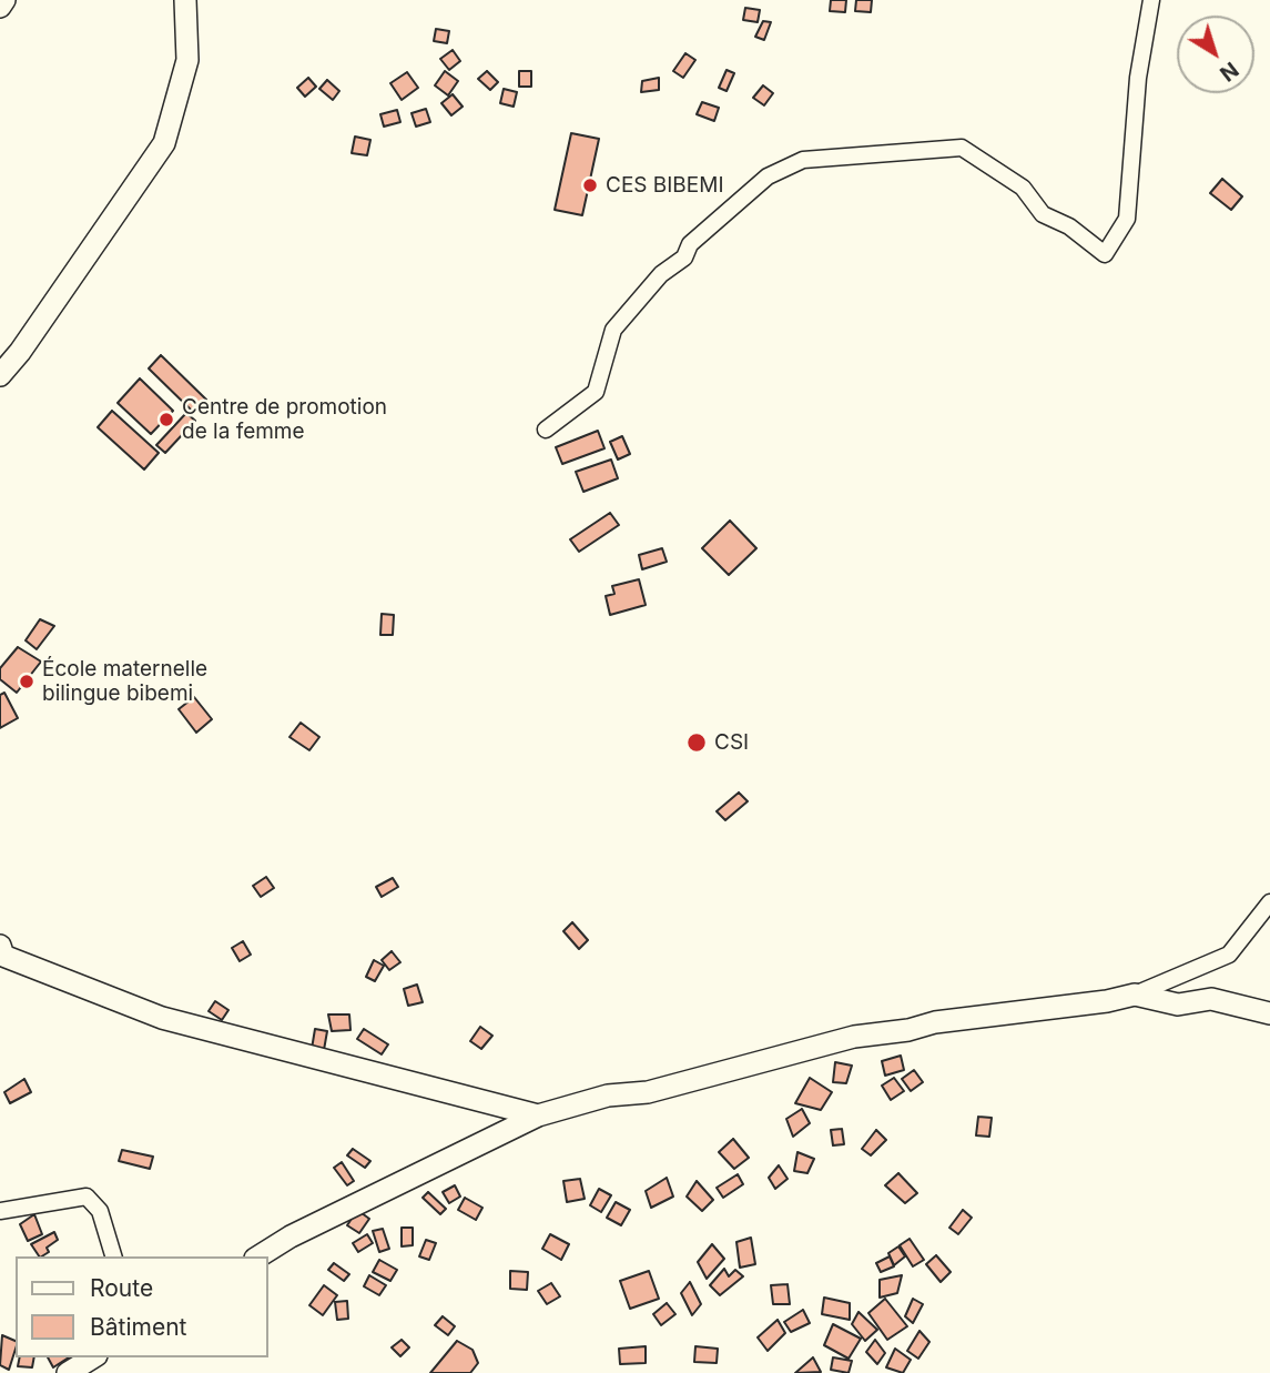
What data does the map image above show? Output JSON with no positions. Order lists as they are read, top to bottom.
{
  "places": [
    "CES BIBEMI",
    "Centre de promotion de la femme",
    "École maternelle bilingue bibemi",
    "CSI"
  ],
  "legend": ["Route", "Bâtiment"],
  "north": "bottom right"
}
